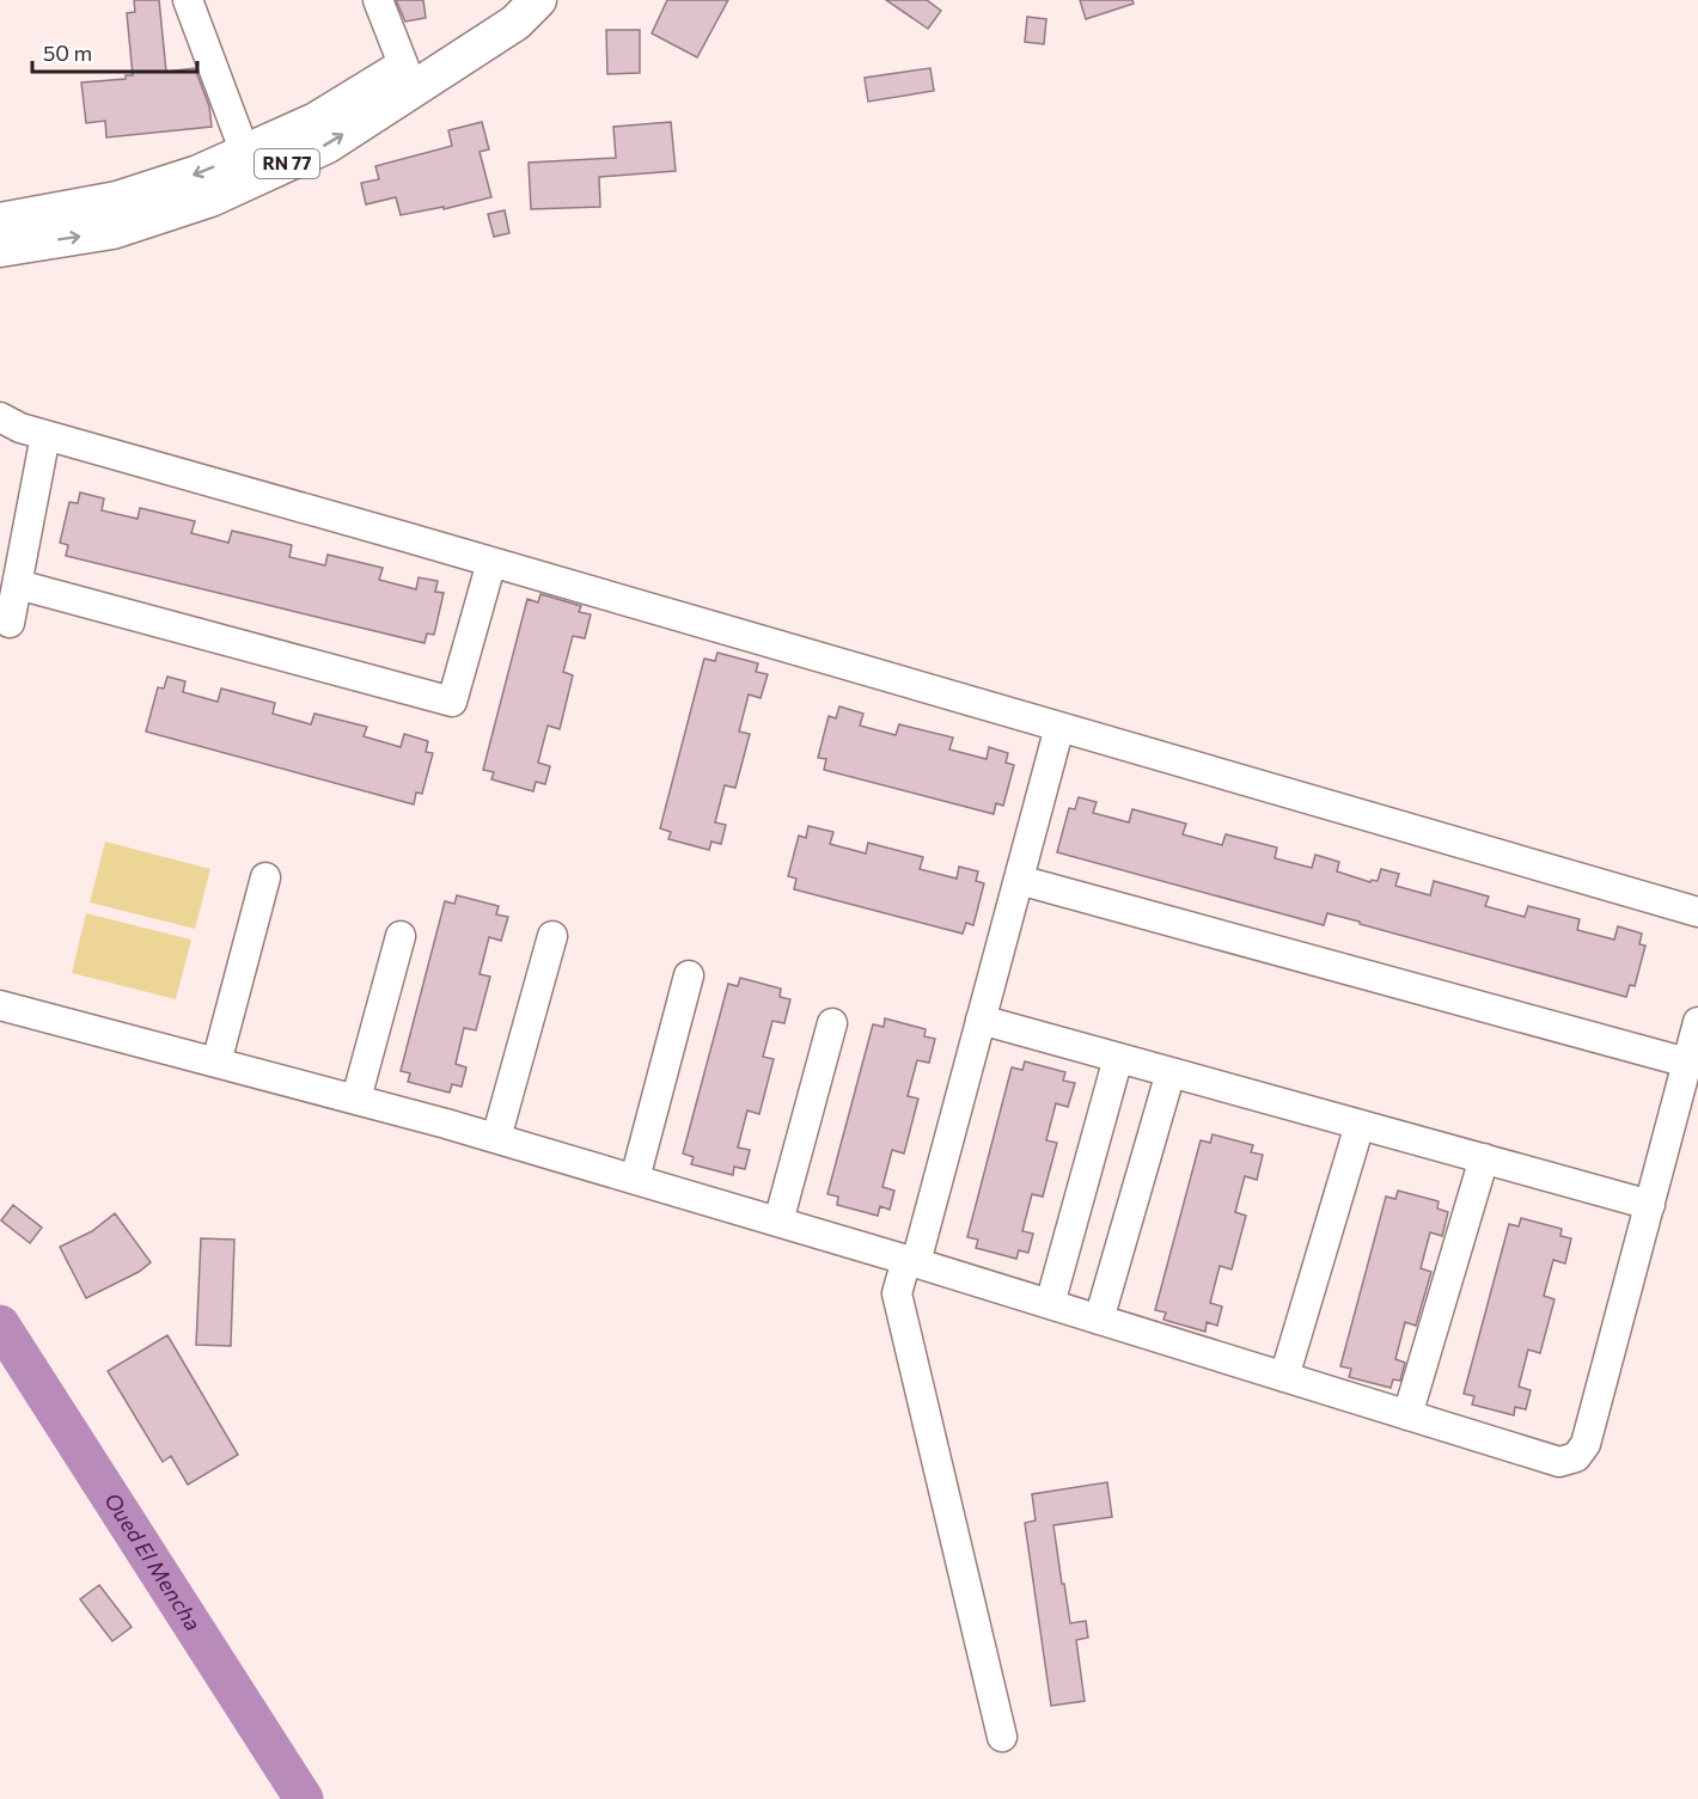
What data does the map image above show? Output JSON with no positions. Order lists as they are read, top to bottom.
{
  "streets": {
    "main road": ["RN 77"]
  },
  "water": ["Oued El Mencha"],
  "scale_bar": "50 m"
}
